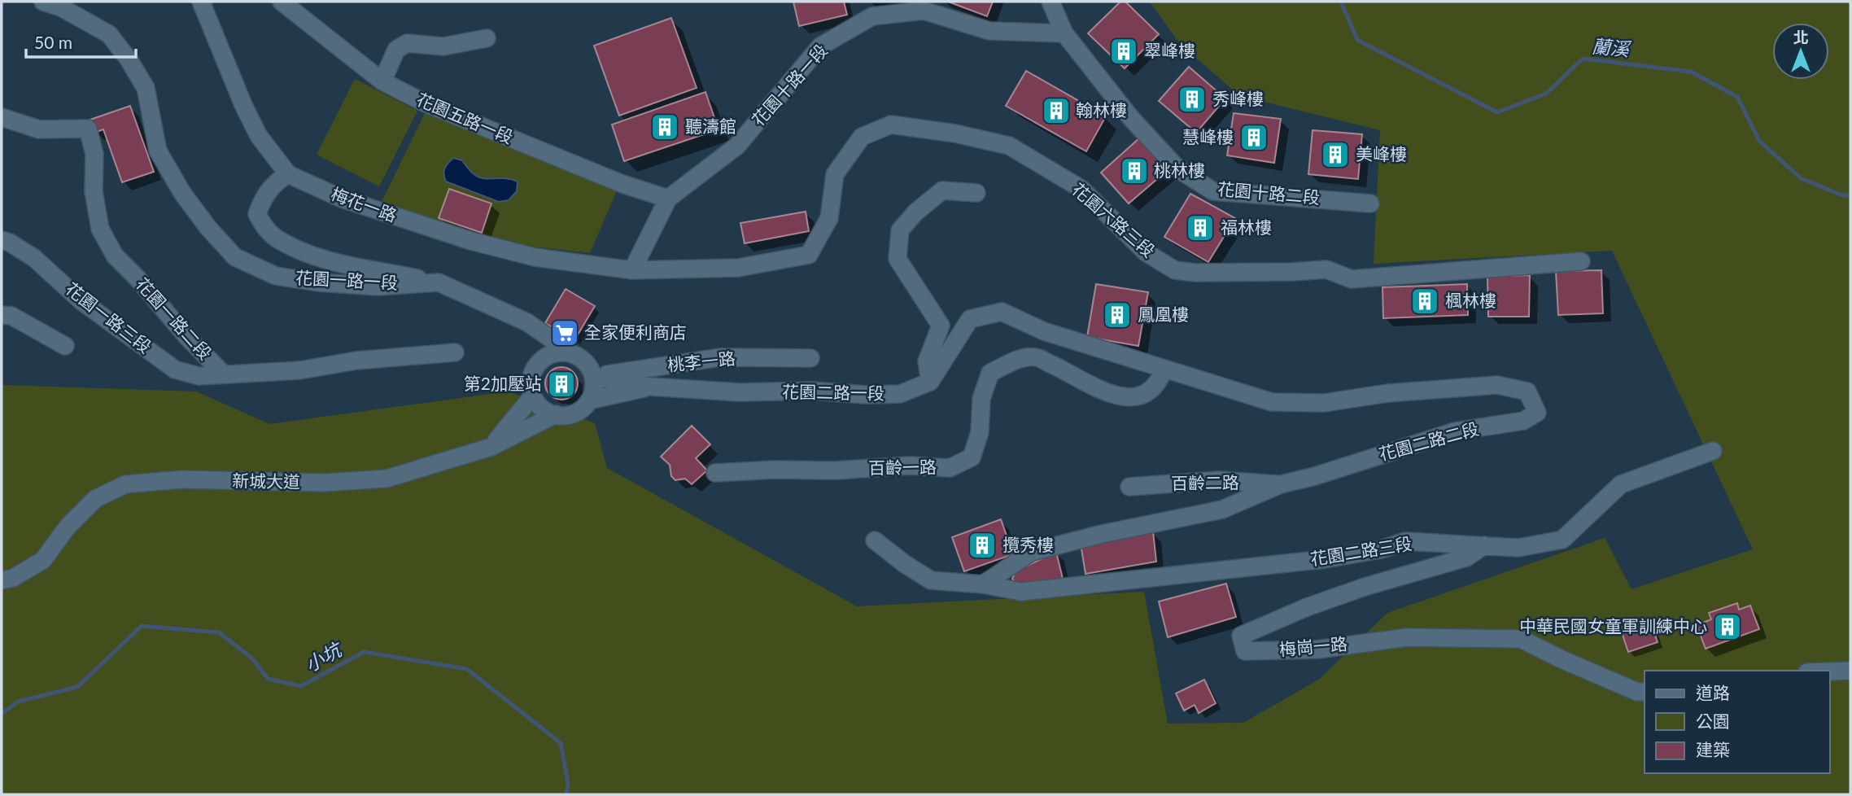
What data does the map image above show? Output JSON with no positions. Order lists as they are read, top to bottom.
{
  "streets": {
    "street": [
      "花園十路一段",
      "花園五路一段",
      "花園十路二段",
      "梅花一路",
      "花園六路三段",
      "花園一路一段",
      "花園一路三段",
      "花園一路二段",
      "桃李一路",
      "花園二路一段",
      "花園二路二段",
      "百齡一路",
      "新城大道",
      "百齡二路",
      "花園二路三段",
      "梅崗一路"
    ]
  },
  "crossings": [
    ["花園十路一段", "花園五路一段"],
    ["花園十路一段", "花園十路二段"],
    ["梅花一路", "花園六路三段"],
    ["花園一路一段", "桃李一路"],
    ["花園一路一段", "花園二路一段"],
    ["花園一路一段", "新城大道"],
    ["花園一路三段", "花園一路二段"],
    ["桃李一路", "花園二路一段"],
    ["桃李一路", "新城大道"],
    ["花園二路一段", "新城大道"],
    ["花園二路二段", "百齡一路"],
    ["花園二路二段", "百齡二路"],
    ["花園二路二段", "花園二路三段"],
    ["花園二路三段", "梅崗一路"]
  ],
  "water": ["蘭溪", "小坑"],
  "places": {
    "building": [
      "翠峰樓",
      "秀峰樓",
      "翰林樓",
      "聽濤館",
      "慧峰樓",
      "美峰樓",
      "桃林樓",
      "福林樓",
      "楓林樓",
      "鳳凰樓",
      "第2加壓站",
      "攬秀樓",
      "中華民國女童軍訓練中心"
    ],
    "supermarket": ["全家便利商店"]
  },
  "legend": ["道路", "公園", "建築"],
  "scale_bar": "50 m",
  "north": "top"
}
